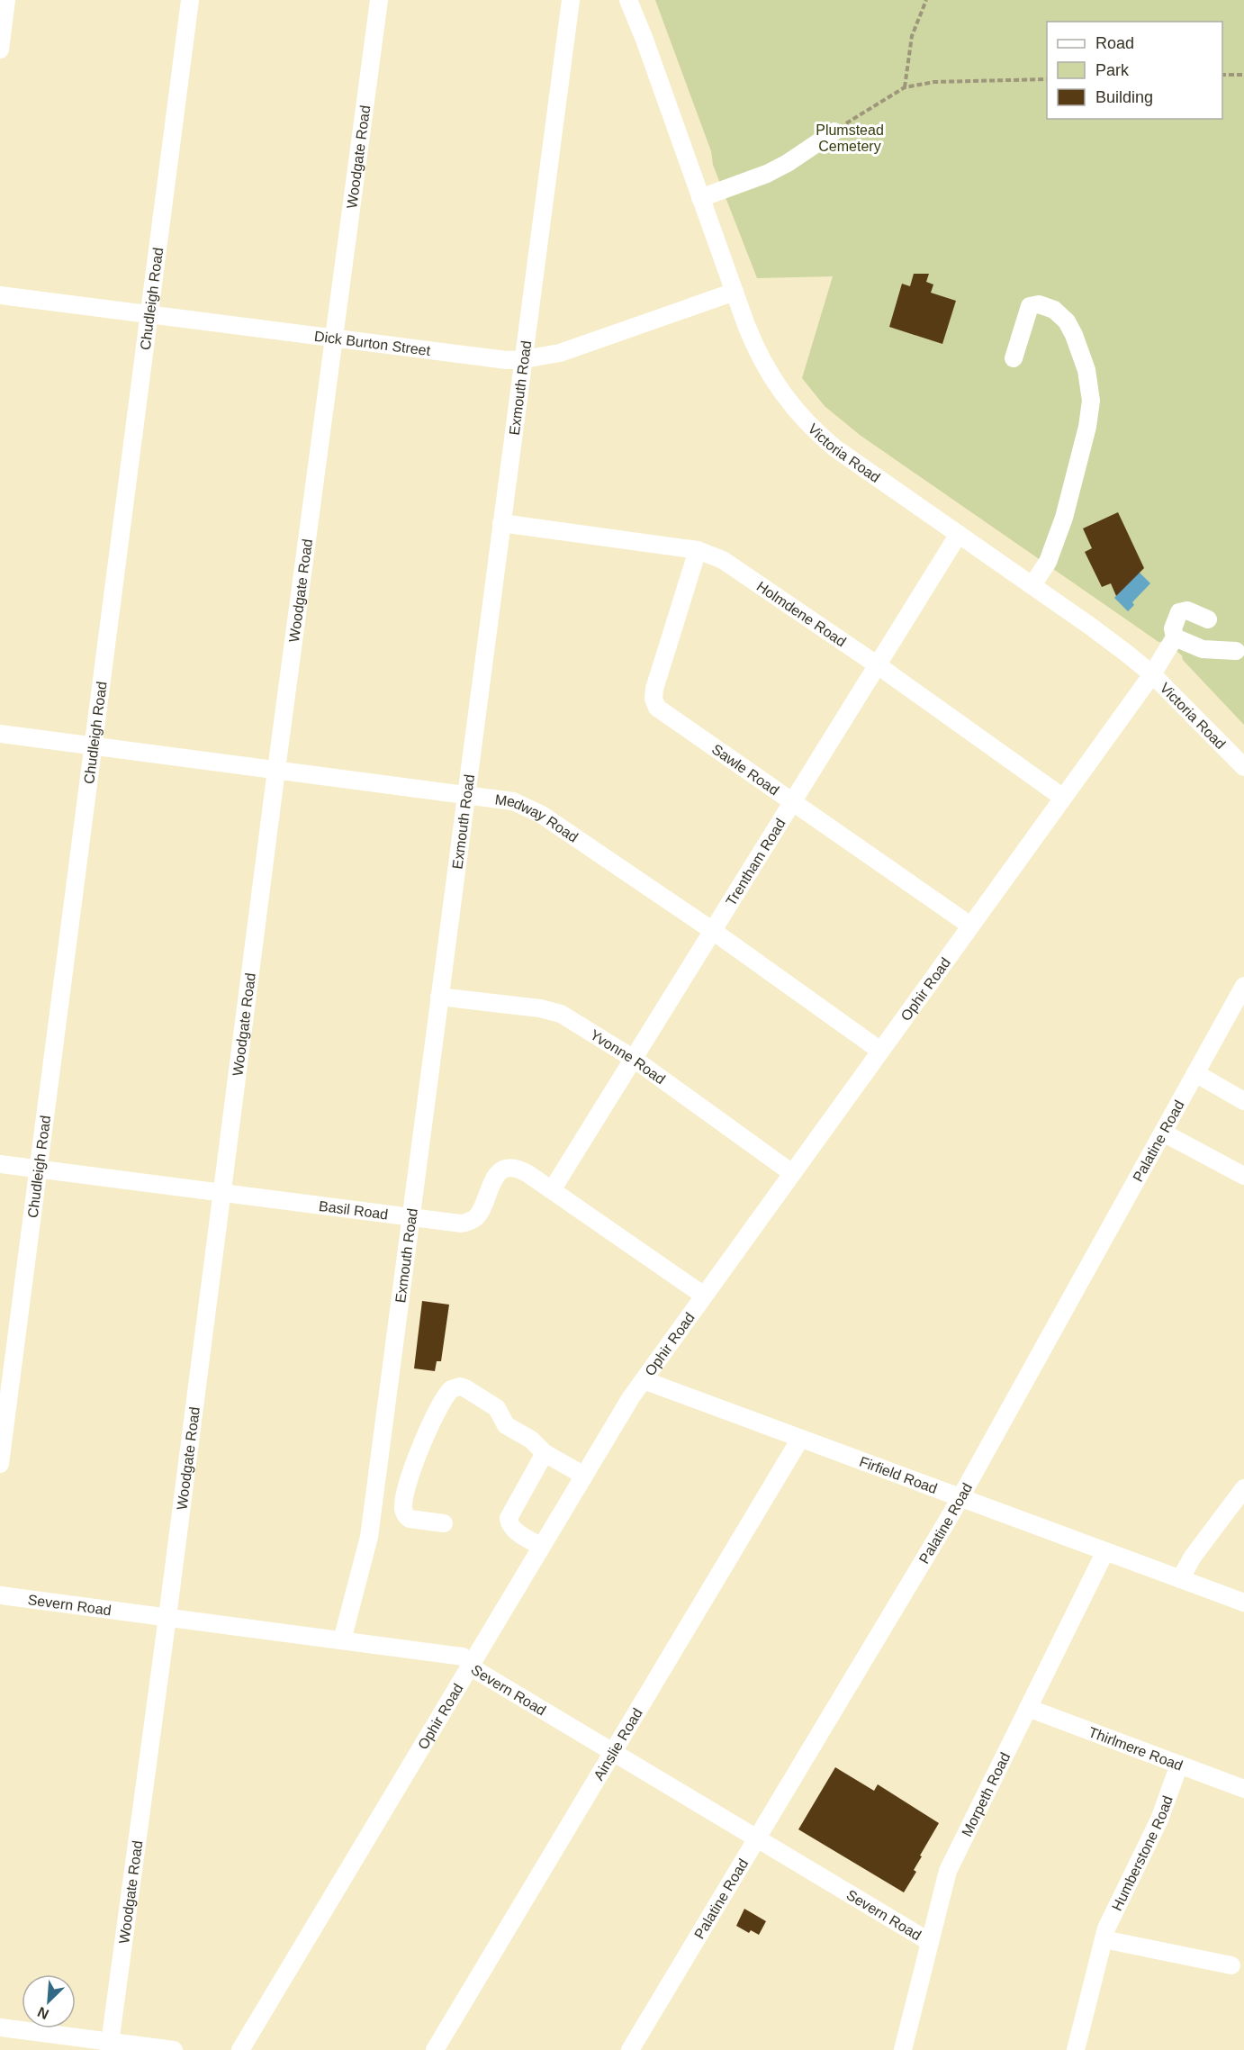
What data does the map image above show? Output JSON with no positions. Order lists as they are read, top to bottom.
{
  "streets": {
    "street": [
      "Woodgate Road",
      "Chudleigh Road",
      "Dick Burton Street",
      "Exmouth Road",
      "Victoria Road",
      "Holmdene Road",
      "Sawle Road",
      "Medway Road",
      "Trentham Road",
      "Ophir Road",
      "Yvonne Road",
      "Palatine Road",
      "Basil Road",
      "Firfield Road",
      "Severn Road",
      "Ainslie Road",
      "Thirlmere Road",
      "Morpeth Road",
      "Humberstone Road"
    ]
  },
  "crossings": [
    ["Woodgate Road", "Dick Burton Street"],
    ["Woodgate Road", "Medway Road"],
    ["Woodgate Road", "Basil Road"],
    ["Woodgate Road", "Severn Road"],
    ["Chudleigh Road", "Dick Burton Street"],
    ["Chudleigh Road", "Medway Road"],
    ["Chudleigh Road", "Basil Road"],
    ["Dick Burton Street", "Exmouth Road"],
    ["Dick Burton Street", "Victoria Road"],
    ["Exmouth Road", "Holmdene Road"],
    ["Exmouth Road", "Medway Road"],
    ["Exmouth Road", "Yvonne Road"],
    ["Exmouth Road", "Basil Road"],
    ["Exmouth Road", "Severn Road"],
    ["Victoria Road", "Trentham Road"],
    ["Victoria Road", "Ophir Road"],
    ["Holmdene Road", "Sawle Road"],
    ["Holmdene Road", "Trentham Road"],
    ["Holmdene Road", "Ophir Road"],
    ["Sawle Road", "Trentham Road"],
    ["Sawle Road", "Ophir Road"],
    ["Medway Road", "Trentham Road"],
    ["Medway Road", "Ophir Road"],
    ["Trentham Road", "Yvonne Road"],
    ["Trentham Road", "Basil Road"],
    ["Ophir Road", "Yvonne Road"],
    ["Ophir Road", "Basil Road"],
    ["Ophir Road", "Firfield Road"],
    ["Ophir Road", "Severn Road"],
    ["Palatine Road", "Firfield Road"],
    ["Palatine Road", "Severn Road"],
    ["Firfield Road", "Ainslie Road"],
    ["Firfield Road", "Morpeth Road"],
    ["Severn Road", "Ainslie Road"],
    ["Severn Road", "Morpeth Road"],
    ["Thirlmere Road", "Morpeth Road"],
    ["Thirlmere Road", "Humberstone Road"]
  ],
  "parks": ["Plumstead Cemetery"],
  "legend": ["Road", "Park", "Building"],
  "north": "bottom left"
}
